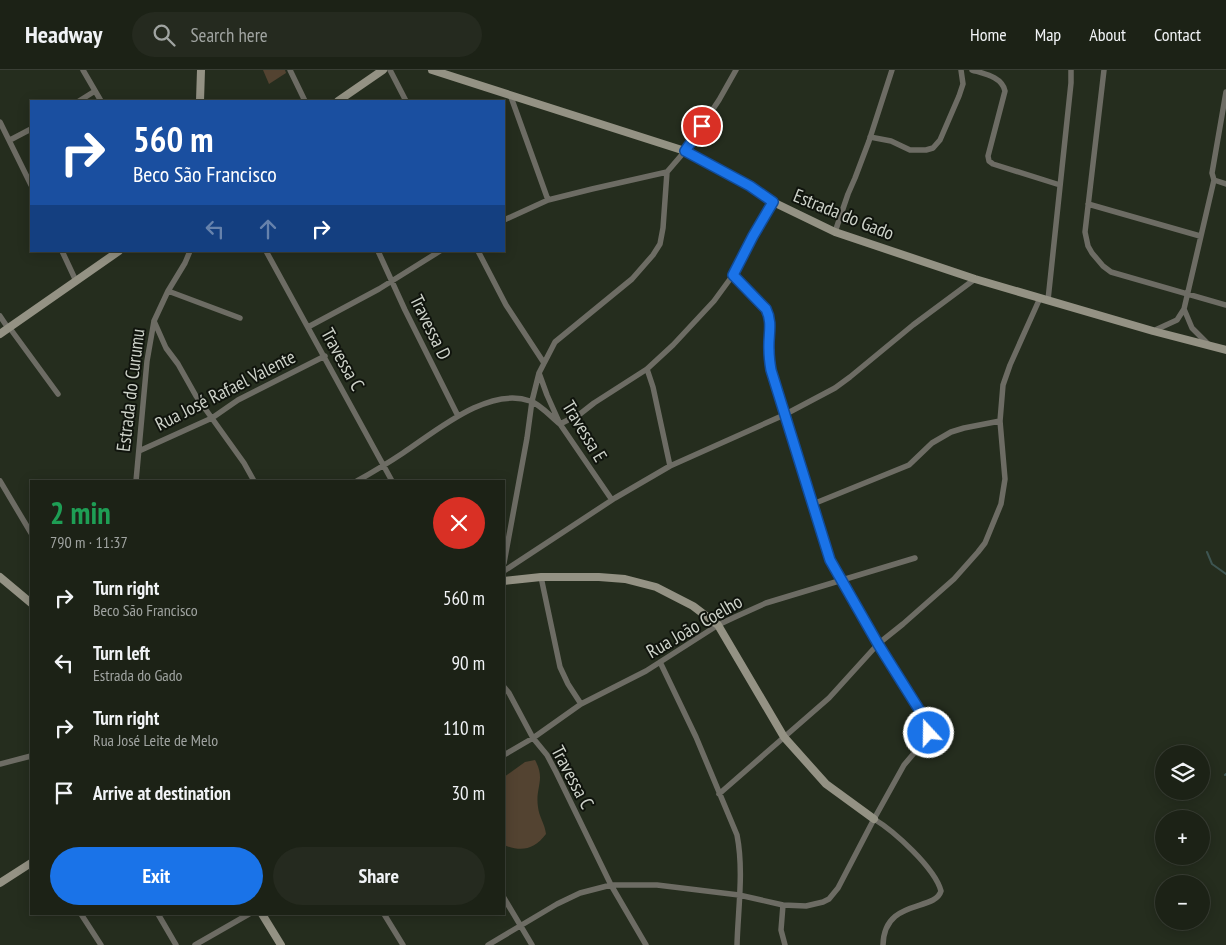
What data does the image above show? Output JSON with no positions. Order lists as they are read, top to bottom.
{
  "streets": {
    "street": [
      "Estrada do Gado",
      "Travessa D",
      "Travessa C",
      "Estrada do Curumu",
      "Rua José Rafael Valente",
      "Travessa E",
      "Rua João Coelho"
    ]
  },
  "crossings": [
    ["Travessa D", "Rua José Rafael Valente"],
    ["Travessa C", "Rua José Rafael Valente"],
    ["Travessa C", "Rua João Coelho"],
    ["Estrada do Curumu", "Rua José Rafael Valente"]
  ],
  "page": {
    "header": "Headway",
    "search": "Search here",
    "nav": [
      "Home",
      "Map",
      "About",
      "Contact"
    ],
    "turn": ["560 m", "Beco São Francisco"],
    "heading": ["2 min", "790 m · 11:37"],
    "list": [
      {
        "name": "Turn right",
        "note": "Beco São Francisco",
        "value": "560 m"
      },
      {
        "name": "Turn left",
        "note": "Estrada do Gado",
        "value": "90 m"
      },
      {
        "name": "Turn right",
        "note": "Rua José Leite de Melo",
        "value": "110 m"
      },
      {
        "name": "Arrive at destination",
        "value": "30 m"
      }
    ],
    "map_buttons": ["+", "−"],
    "buttons": ["Exit", "Share"]
  }
}
